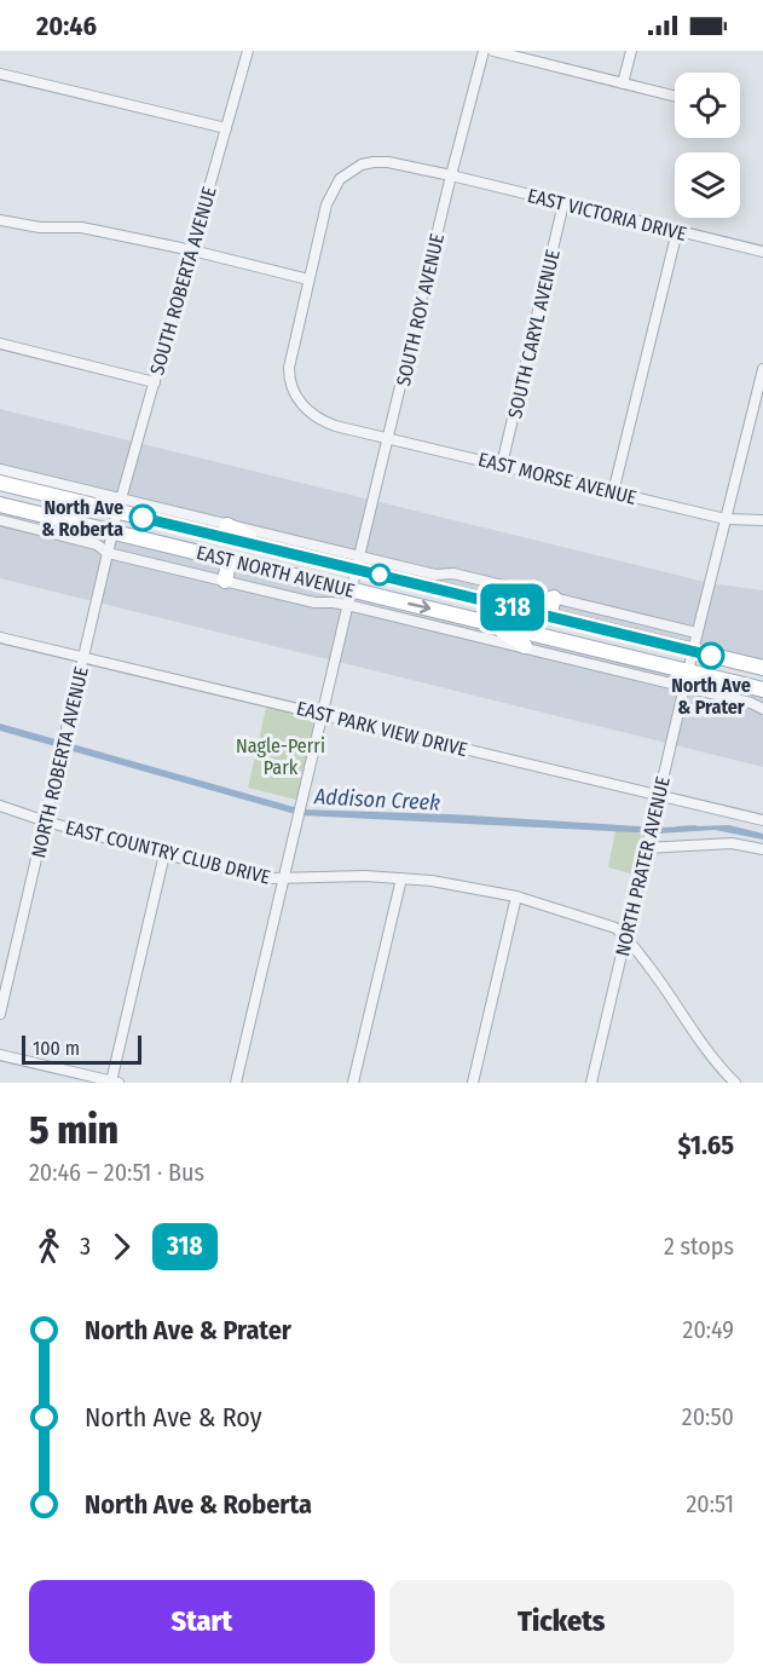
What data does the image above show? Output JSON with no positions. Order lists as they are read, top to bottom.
{
  "streets": {
    "main road": ["EAST NORTH AVENUE"],
    "street": [
      "EAST VICTORIA DRIVE",
      "SOUTH ROBERTA AVENUE",
      "SOUTH ROY AVENUE",
      "SOUTH CARYL AVENUE",
      "EAST MORSE AVENUE",
      "EAST PARK VIEW DRIVE",
      "NORTH ROBERTA AVENUE",
      "EAST COUNTRY CLUB DRIVE",
      "NORTH PRATER AVENUE"
    ]
  },
  "crossings": [
    ["EAST VICTORIA DRIVE", "SOUTH ROY AVENUE"],
    ["EAST VICTORIA DRIVE", "SOUTH CARYL AVENUE"],
    ["EAST VICTORIA DRIVE", "EAST MORSE AVENUE"],
    ["SOUTH ROBERTA AVENUE", "EAST NORTH AVENUE"],
    ["SOUTH ROBERTA AVENUE", "NORTH ROBERTA AVENUE"],
    ["SOUTH ROY AVENUE", "EAST MORSE AVENUE"],
    ["SOUTH ROY AVENUE", "EAST NORTH AVENUE"],
    ["SOUTH ROY AVENUE", "EAST PARK VIEW DRIVE"],
    ["SOUTH ROY AVENUE", "EAST COUNTRY CLUB DRIVE"],
    ["SOUTH CARYL AVENUE", "EAST MORSE AVENUE"],
    ["EAST MORSE AVENUE", "NORTH PRATER AVENUE"],
    ["EAST NORTH AVENUE", "NORTH ROBERTA AVENUE"],
    ["EAST NORTH AVENUE", "NORTH PRATER AVENUE"],
    ["EAST PARK VIEW DRIVE", "NORTH ROBERTA AVENUE"],
    ["EAST PARK VIEW DRIVE", "NORTH PRATER AVENUE"],
    ["NORTH ROBERTA AVENUE", "EAST COUNTRY CLUB DRIVE"],
    ["EAST COUNTRY CLUB DRIVE", "NORTH PRATER AVENUE"]
  ],
  "water": ["Addison Creek"],
  "parks": ["Nagle-Perri Park"],
  "places": ["North Ave & Roberta", "North Ave & Prater"],
  "lines": ["bus line 318"],
  "scale_bar": "100 m",
  "page": {
    "status": "20:46",
    "on_map": "318",
    "scale": "100 m",
    "heading": ["5 min", "20:46 – 20:51 · Bus", "$1.65"],
    "legs": ["3", "318", "2 stops"],
    "list": [
      {
        "name": "North Ave & Prater",
        "value": "20:49"
      },
      {
        "name": "North Ave & Roy",
        "value": "20:50"
      },
      {
        "name": "North Ave & Roberta",
        "value": "20:51"
      }
    ],
    "buttons": ["Start", "Tickets"]
  }
}
